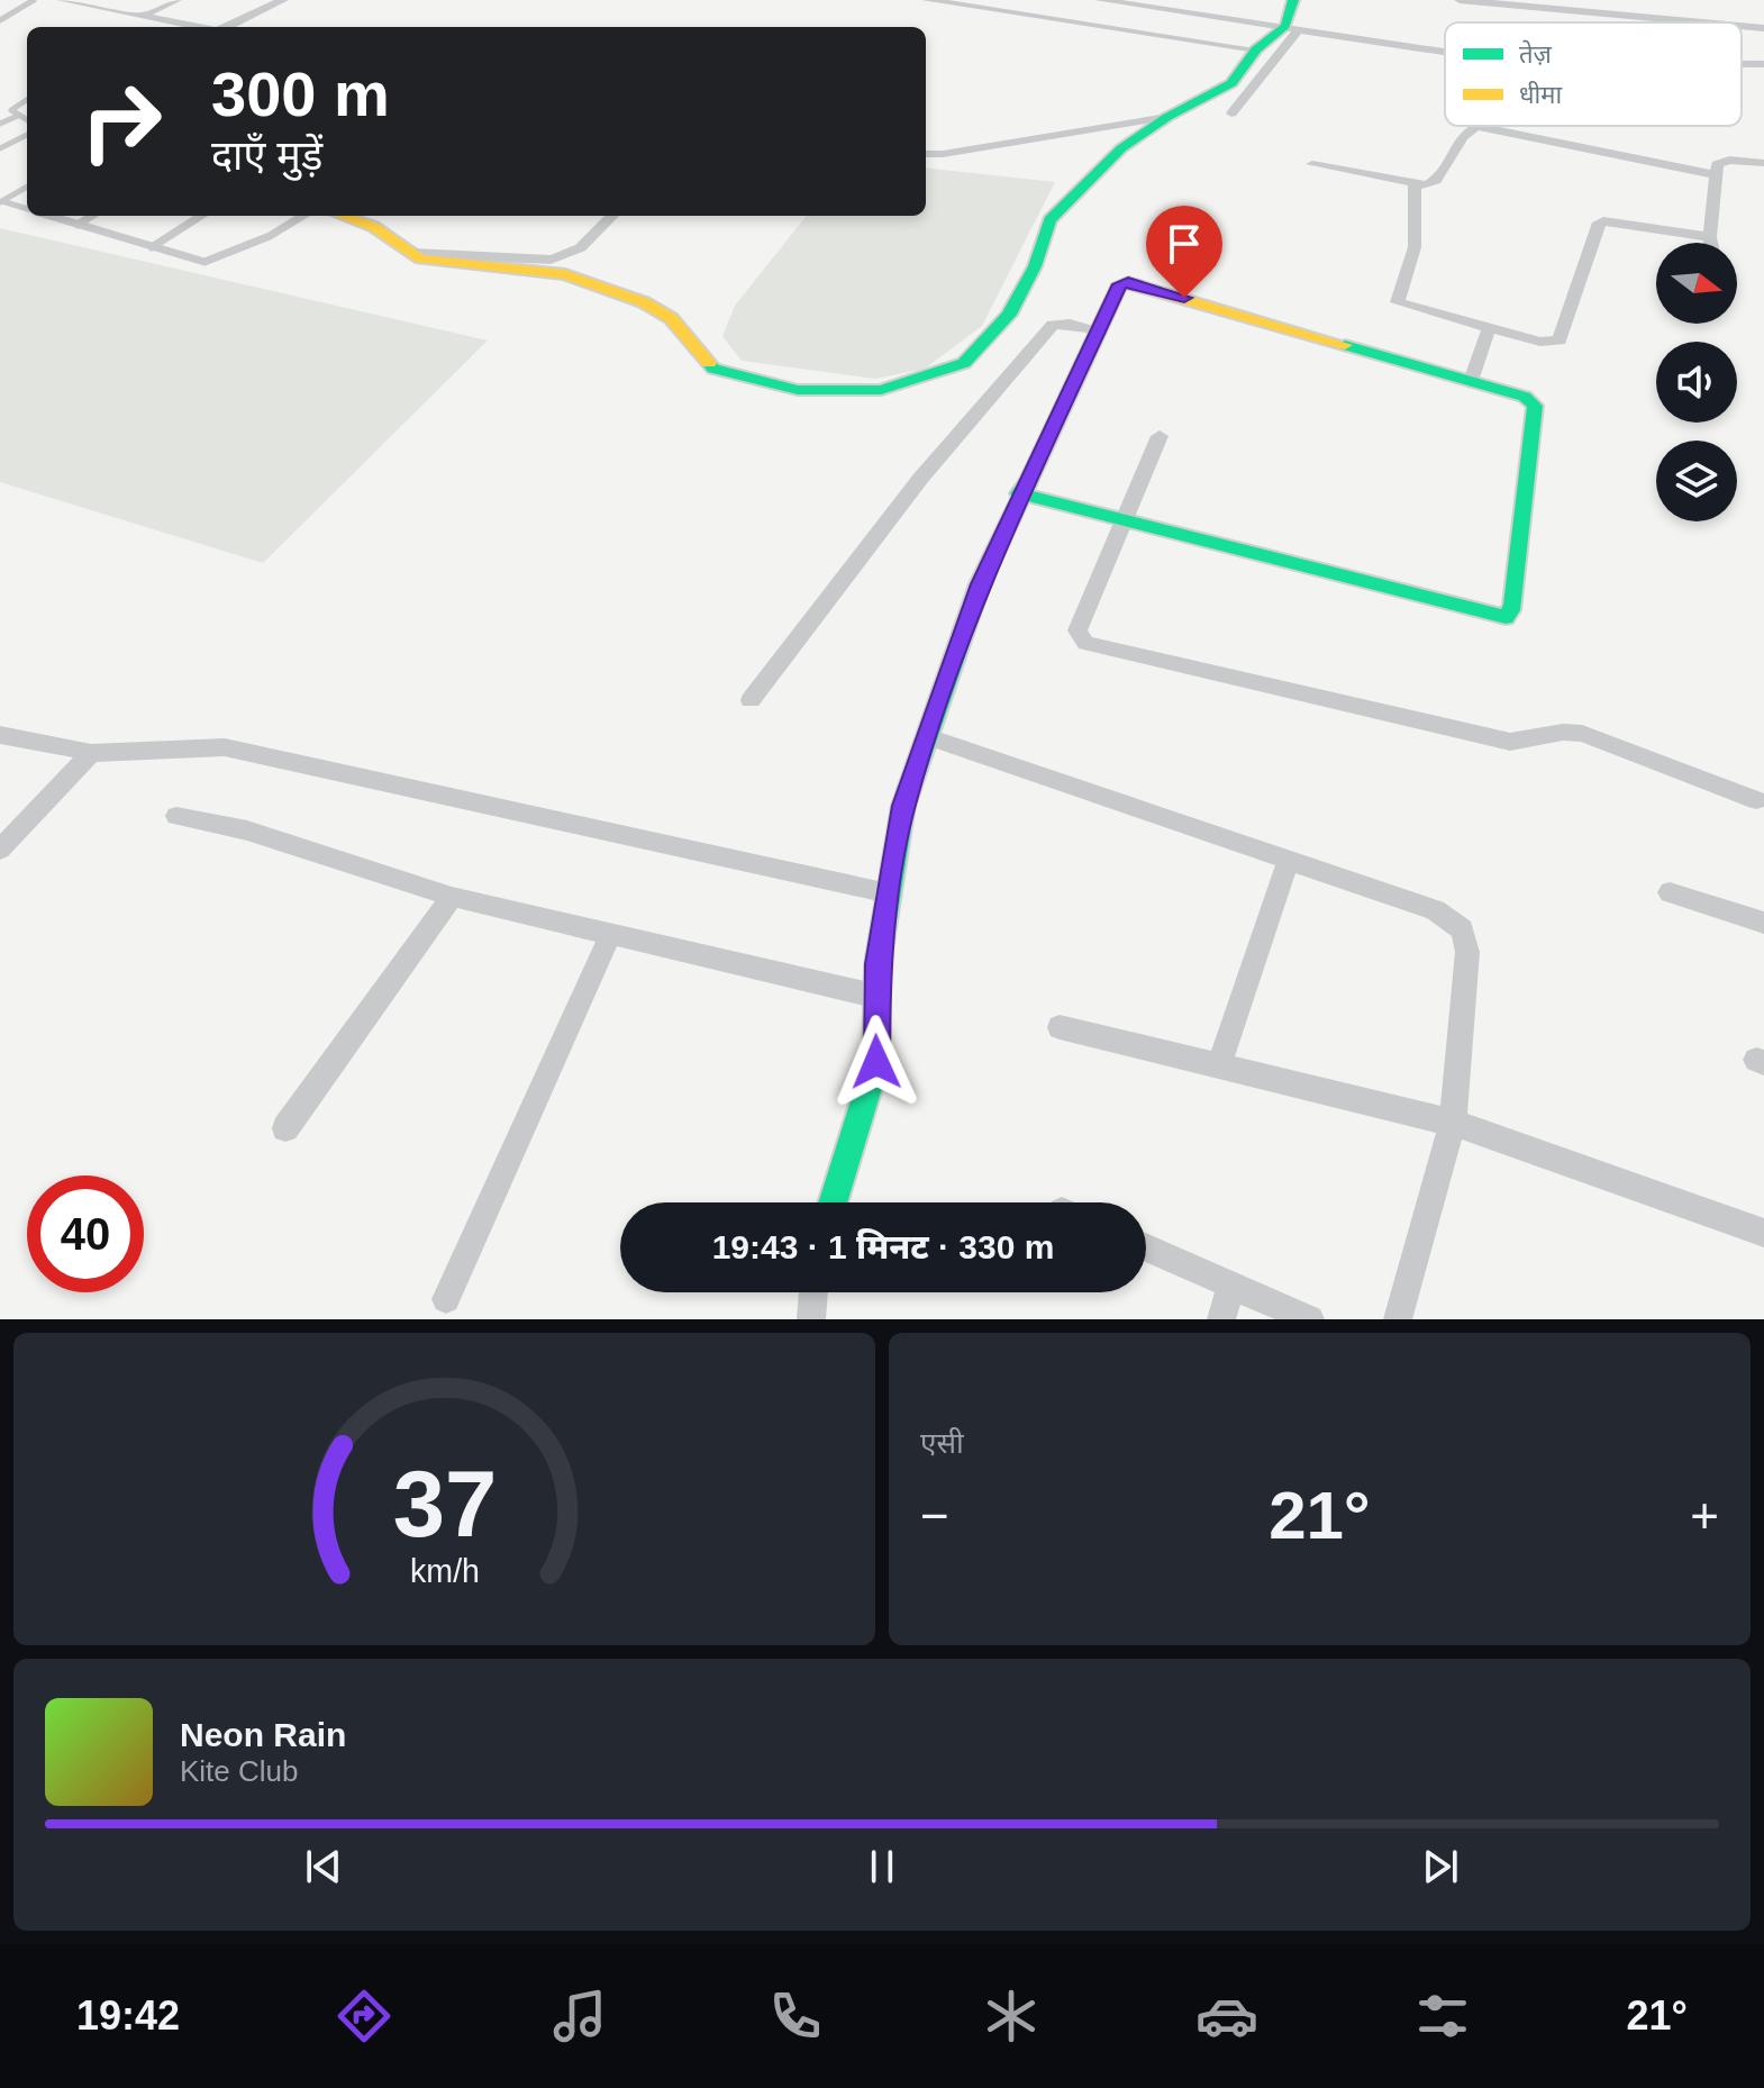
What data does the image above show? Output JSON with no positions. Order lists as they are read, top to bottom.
{
  "legend": ["तेज़", "धीमा"],
  "north": "right",
  "page": {
    "turn": ["300 m", "दाएँ मुड़ें"],
    "limit": "40",
    "trip": "19:43 · 1 मिनट · 330 m",
    "tile": "एसी",
    "heat": ["−", "21°", "+"],
    "song": ["Neon Rain", "Kite Club"],
    "tabs": ["19:42", "21°"],
    "gauge": ["37", "km/h"]
  }
}
